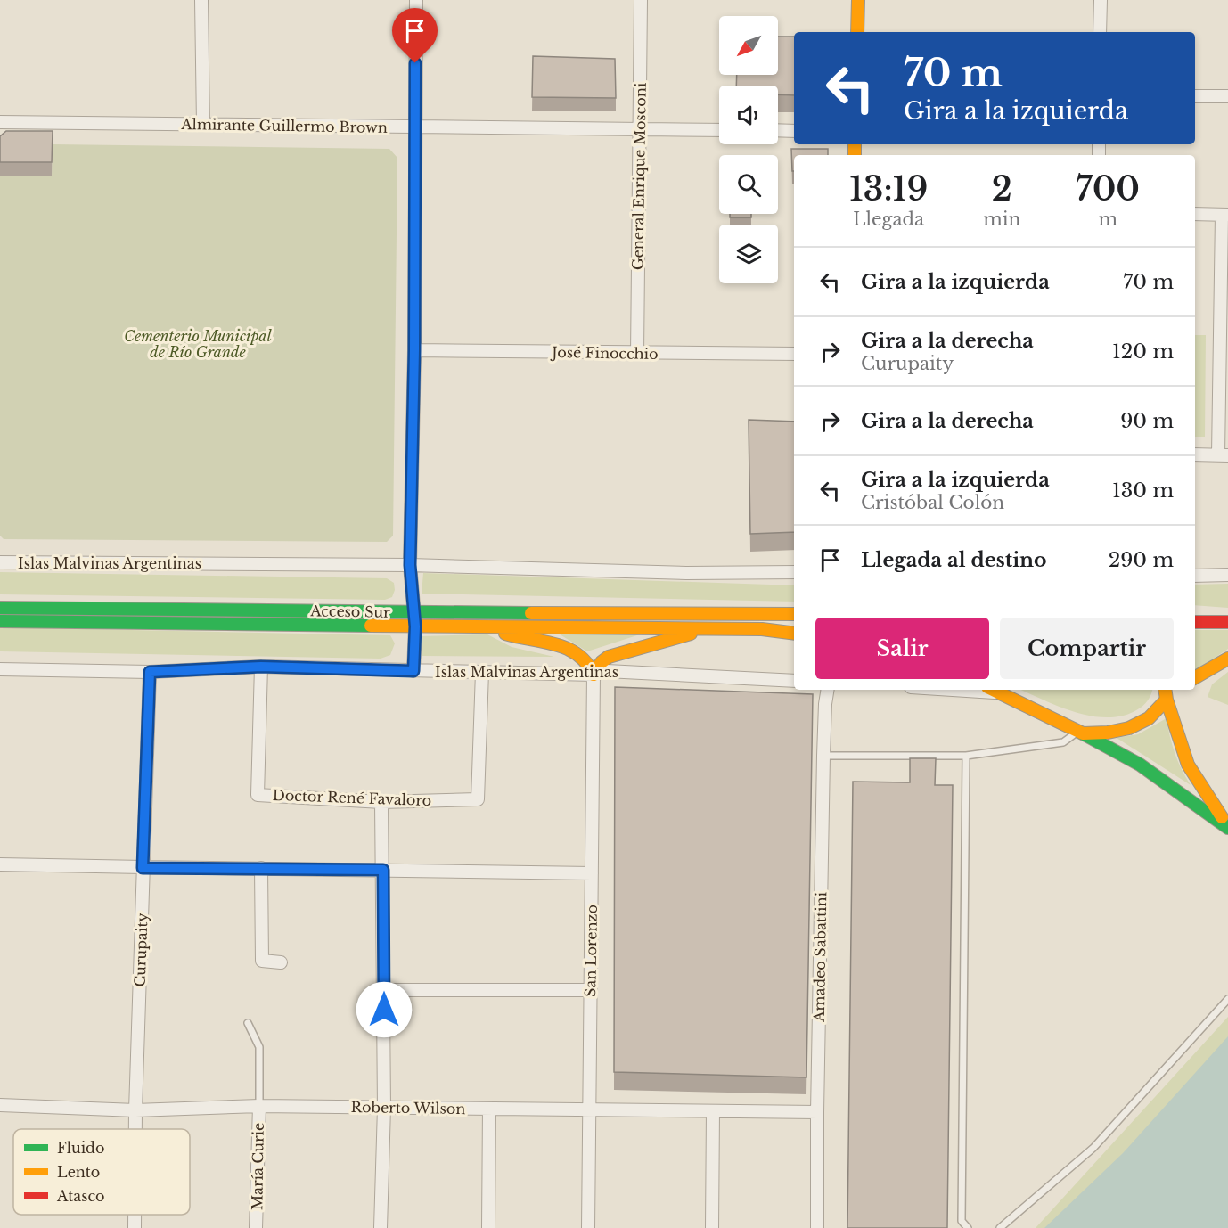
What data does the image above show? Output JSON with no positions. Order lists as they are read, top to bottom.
{
  "streets": {
    "main road": ["Acceso Sur"],
    "street": [
      "Almirante Guillermo Brown",
      "General Enrique Mosconi",
      "José Finocchio",
      "Islas Malvinas Argentinas",
      "Doctor René Favaloro",
      "Curupaity",
      "San Lorenzo",
      "Amadeo Sabattini",
      "Roberto Wilson",
      "María Curie"
    ]
  },
  "crossings": [
    ["Almirante Guillermo Brown", "General Enrique Mosconi"],
    ["General Enrique Mosconi", "José Finocchio"],
    ["Islas Malvinas Argentinas", "Doctor René Favaloro"],
    ["Islas Malvinas Argentinas", "Curupaity"],
    ["Islas Malvinas Argentinas", "San Lorenzo"],
    ["Curupaity", "Roberto Wilson"],
    ["San Lorenzo", "Roberto Wilson"],
    ["Amadeo Sabattini", "Roberto Wilson"],
    ["Roberto Wilson", "María Curie"]
  ],
  "parks": ["Cementerio Municipal de Río Grande"],
  "legend": ["Fluido", "Lento", "Atasco"],
  "north": "bottom left",
  "page": {
    "turn": ["70 m", "Gira a la izquierda"],
    "eta": [
      "13:19",
      "Llegada",
      "2",
      "min",
      "700",
      "m"
    ],
    "list": [
      {
        "name": "Gira a la izquierda",
        "value": "70 m"
      },
      {
        "name": "Gira a la derecha",
        "note": "Curupaity",
        "value": "120 m"
      },
      {
        "name": "Gira a la derecha",
        "value": "90 m"
      },
      {
        "name": "Gira a la izquierda",
        "note": "Cristóbal Colón",
        "value": "130 m"
      },
      {
        "name": "Llegada al destino",
        "value": "290 m"
      }
    ],
    "buttons": ["Salir", "Compartir"]
  }
}
